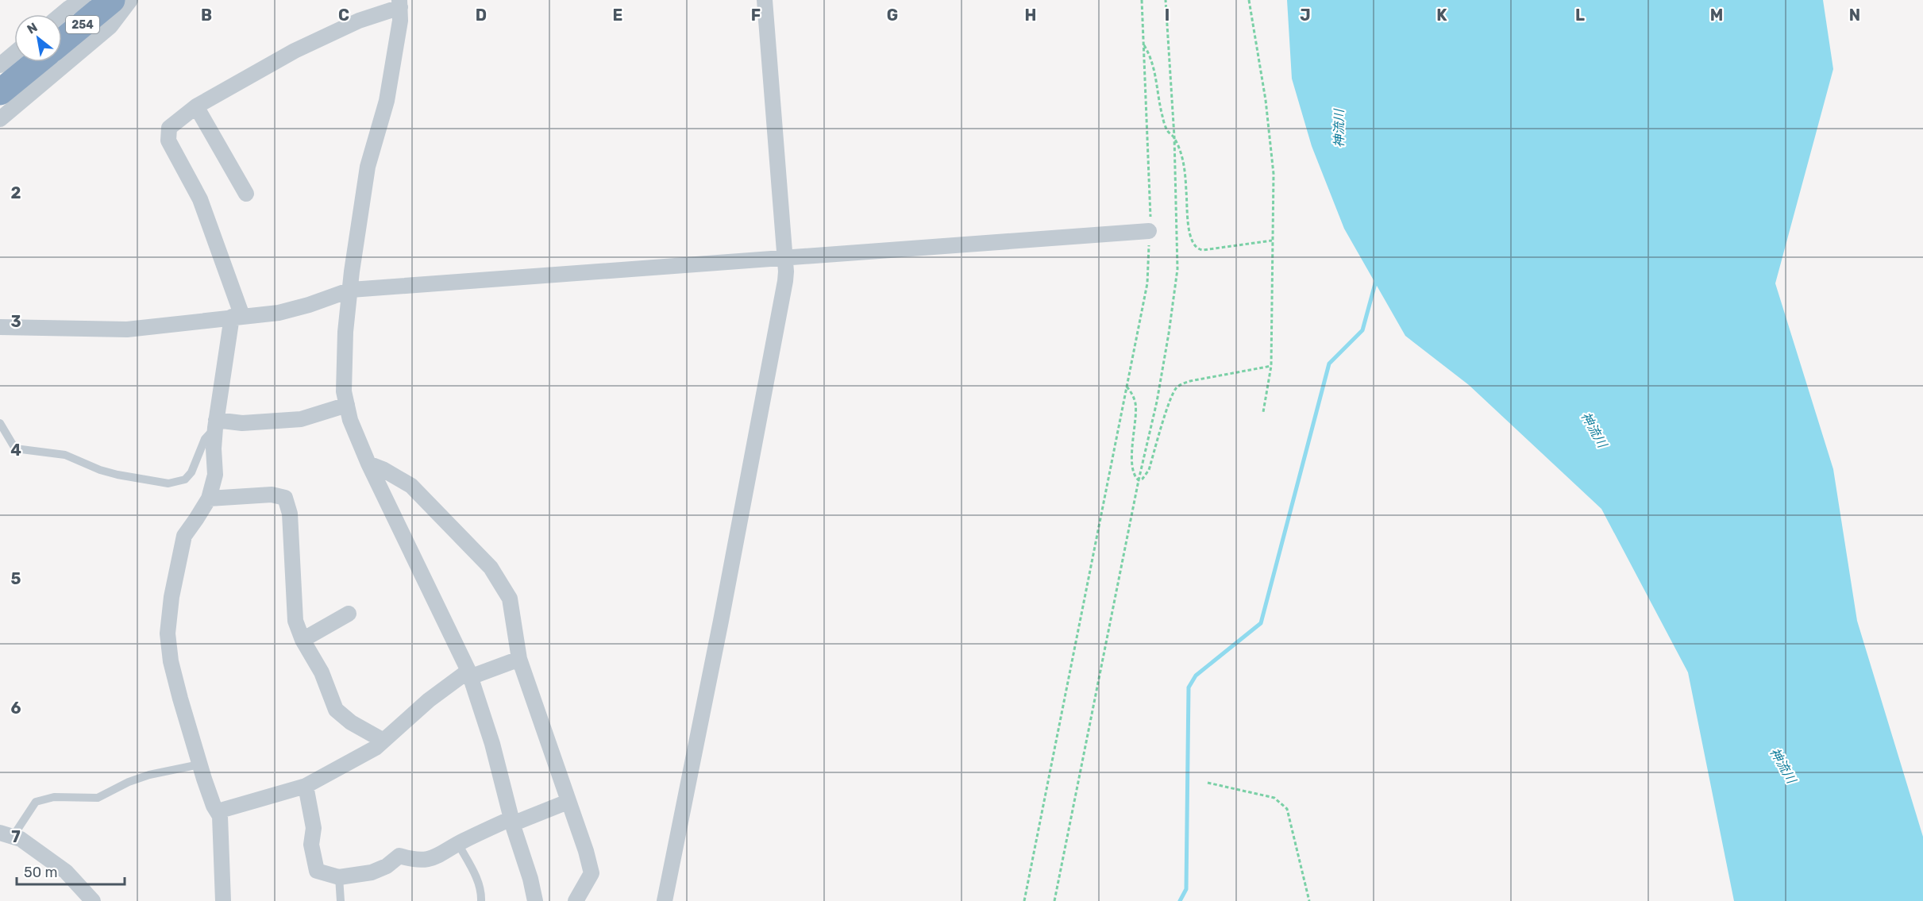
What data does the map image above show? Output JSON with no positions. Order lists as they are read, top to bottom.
{
  "streets": {
    "highway": ["254"]
  },
  "water": ["神流川"],
  "scale_bar": "50 m",
  "north": "top left",
  "grid": {
    "columns": [
      "B",
      "C",
      "D",
      "E",
      "F",
      "G",
      "H",
      "I",
      "J",
      "K",
      "L",
      "M",
      "N"
    ],
    "rows": [
      "2",
      "3",
      "4",
      "5",
      "6",
      "7"
    ]
  }
}
